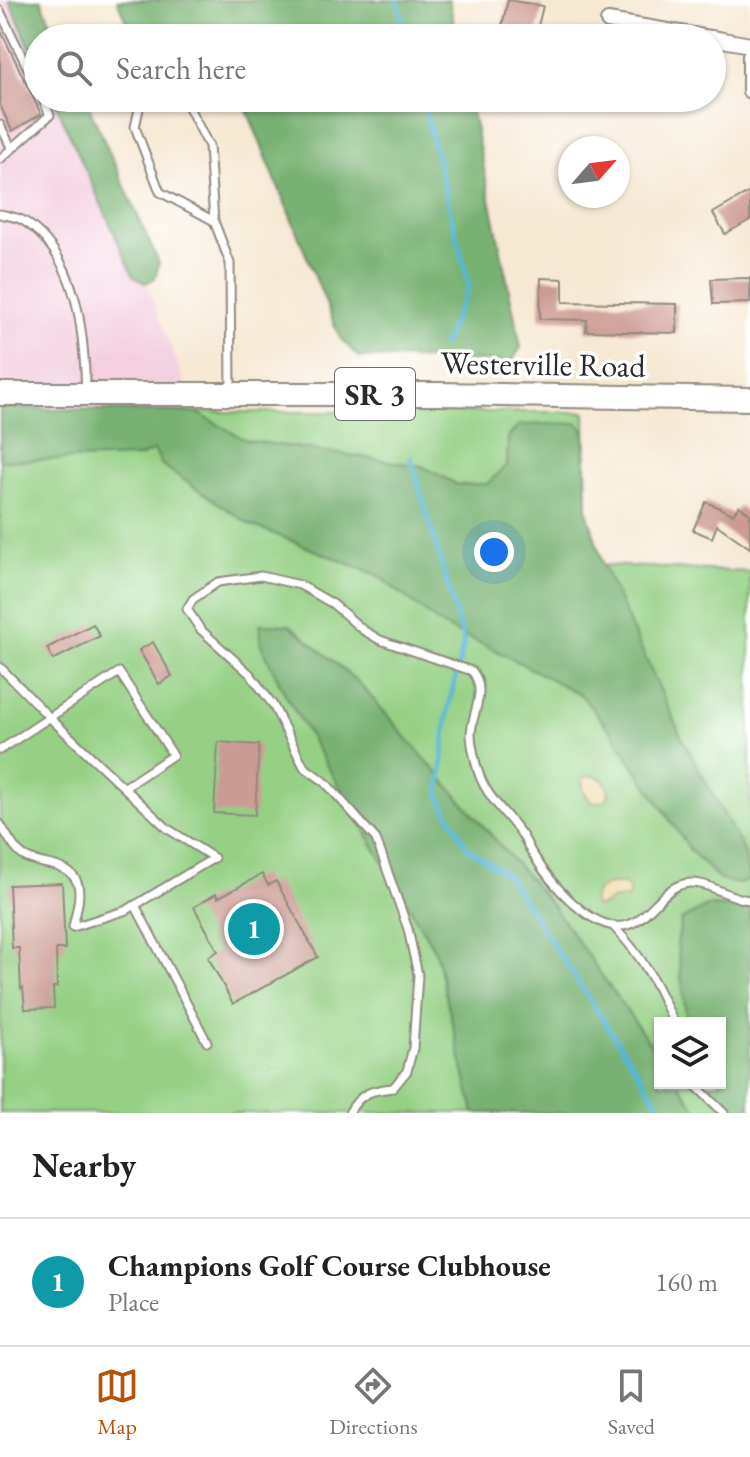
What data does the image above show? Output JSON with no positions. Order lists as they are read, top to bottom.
{
  "streets": {
    "main road": ["Westerville Road", "SR 3"]
  },
  "north": "top right",
  "page": {
    "search": "Search here",
    "pins": "1",
    "heading": "Nearby",
    "list": [
      {
        "mark": "1",
        "name": "Champions Golf Course Clubhouse",
        "note": "Place",
        "value": "160 m"
      }
    ],
    "nav": ["Map", "Directions", "Saved"]
  }
}
